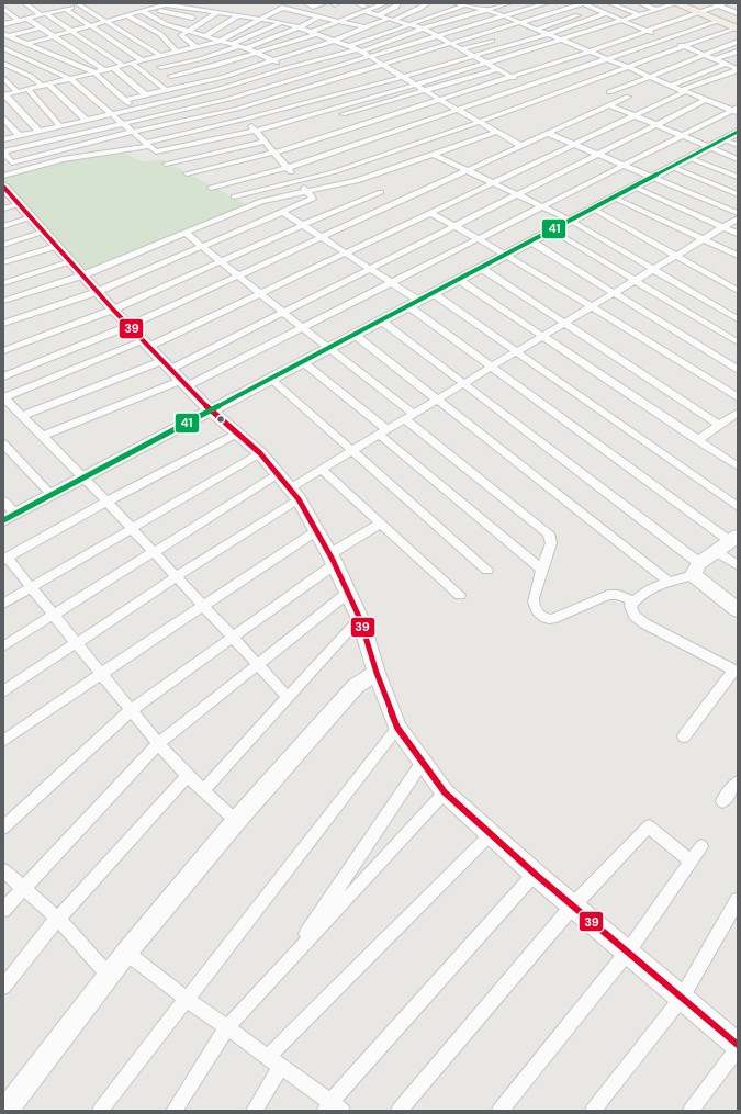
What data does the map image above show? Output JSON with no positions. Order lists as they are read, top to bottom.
{
  "lines": ["transit line 41", "transit line 39"]
}
